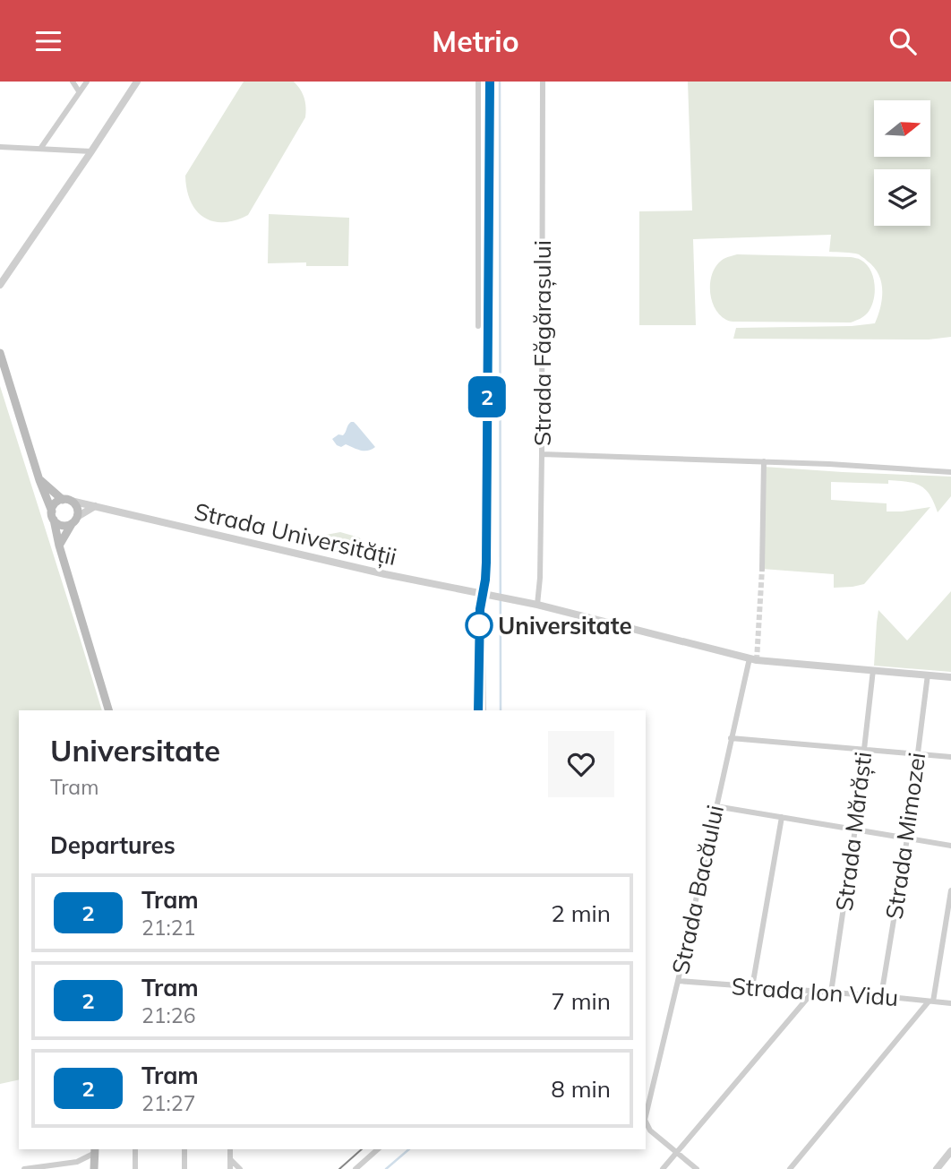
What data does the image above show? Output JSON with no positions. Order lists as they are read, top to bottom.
{
  "streets": {
    "main road": ["Strada Universității"],
    "street": [
      "Strada Făgărașului",
      "Strada Mărăști",
      "Strada Mimozei",
      "Strada Bacăului",
      "Strada Ion Vidu"
    ]
  },
  "crossings": [
    ["Strada Făgărașului", "Strada Universității"],
    ["Strada Universității", "Strada Mărăști"],
    ["Strada Universității", "Strada Mimozei"],
    ["Strada Universității", "Strada Bacăului"],
    ["Strada Mărăști", "Strada Ion Vidu"],
    ["Strada Mimozei", "Strada Ion Vidu"],
    ["Strada Bacăului", "Strada Ion Vidu"]
  ],
  "places": ["Universitate"],
  "lines": ["tram line 2"],
  "north": "right",
  "page": {
    "header": "Metrio",
    "on_map": "2",
    "heading": [
      ["Universitate", "Tram"],
      "Departures"
    ],
    "list": [
      {
        "mark": "2",
        "name": "Tram",
        "note": "21:21",
        "value": "2 min"
      },
      {
        "mark": "2",
        "name": "Tram",
        "note": "21:26",
        "value": "7 min"
      },
      {
        "mark": "2",
        "name": "Tram",
        "note": "21:27",
        "value": "8 min"
      }
    ]
  }
}
